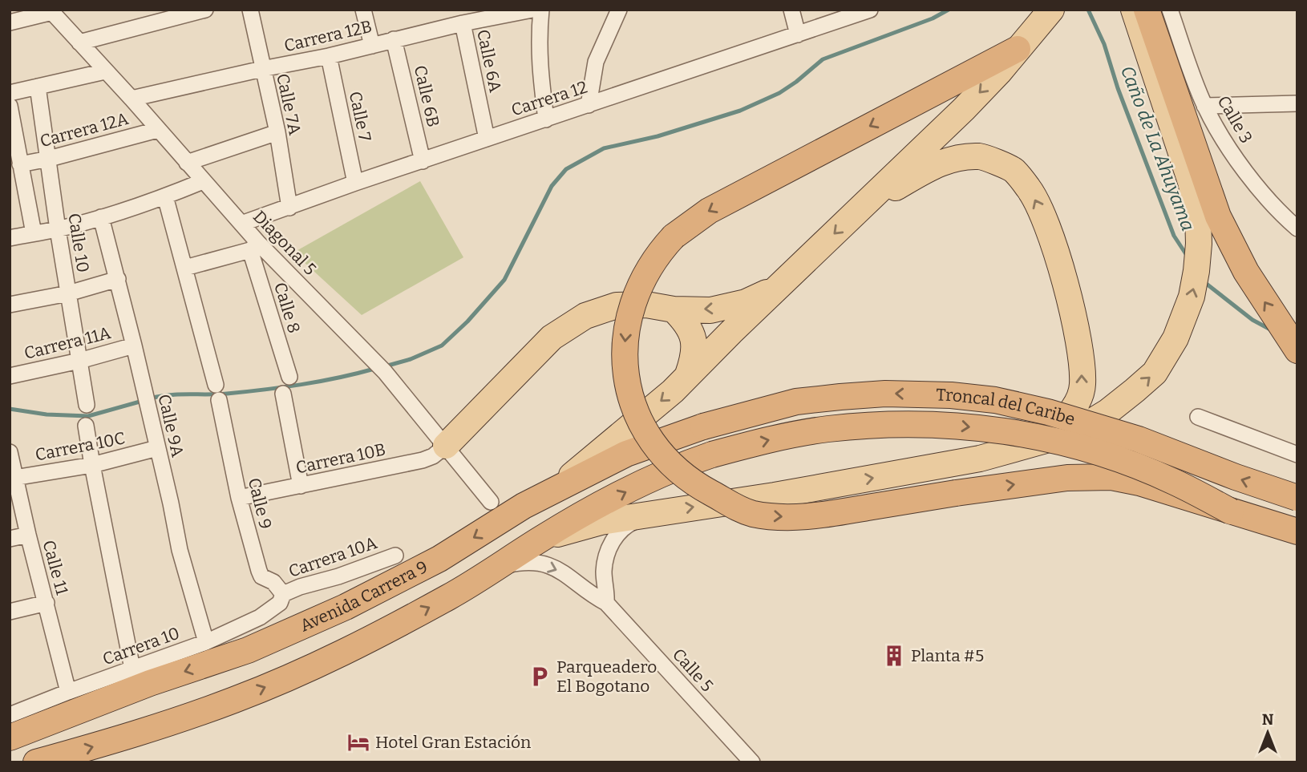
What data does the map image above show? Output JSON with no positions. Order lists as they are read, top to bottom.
{
  "streets": {
    "highway": ["Troncal del Caribe", "Avenida Carrera 9"],
    "street": [
      "Carrera 12B",
      "Calle 6A",
      "Calle 6B",
      "Carrera 12",
      "Calle 7A",
      "Calle 7",
      "Calle 3",
      "Carrera 12A",
      "Calle 10",
      "Diagonal 5",
      "Calle 8",
      "Carrera 11A",
      "Calle 9A",
      "Carrera 10C",
      "Carrera 10B",
      "Calle 9",
      "Carrera 10A",
      "Calle 11",
      "Carrera 10",
      "Calle 5"
    ]
  },
  "crossings": [
    ["Carrera 12B", "Calle 6A"],
    ["Carrera 12B", "Calle 6B"],
    ["Carrera 12B", "Calle 7A"],
    ["Carrera 12B", "Calle 7"],
    ["Carrera 12B", "Diagonal 5"],
    ["Calle 6A", "Carrera 12"],
    ["Calle 6B", "Carrera 12"],
    ["Carrera 12", "Calle 7A"],
    ["Carrera 12", "Calle 7"],
    ["Carrera 12", "Diagonal 5"],
    ["Carrera 12A", "Calle 10"],
    ["Carrera 12A", "Diagonal 5"],
    ["Calle 10", "Carrera 11A"],
    ["Diagonal 5", "Calle 8"],
    ["Diagonal 5", "Carrera 10B"],
    ["Carrera 11A", "Calle 9A"],
    ["Troncal del Caribe", "Avenida Carrera 9"],
    ["Calle 9A", "Carrera 10C"],
    ["Calle 9A", "Carrera 10"],
    ["Carrera 10C", "Calle 11"],
    ["Carrera 10B", "Calle 9"],
    ["Calle 9", "Carrera 10A"],
    ["Calle 9", "Carrera 10"],
    ["Carrera 10A", "Carrera 10"],
    ["Calle 11", "Carrera 10"]
  ],
  "water": ["Caño de La Ahuyama"],
  "places": {
    "building": ["Planta #5"],
    "parking": ["Parqueadero El Bogotano"],
    "hotel": ["Hotel Gran Estación"]
  },
  "north": "top"
}
